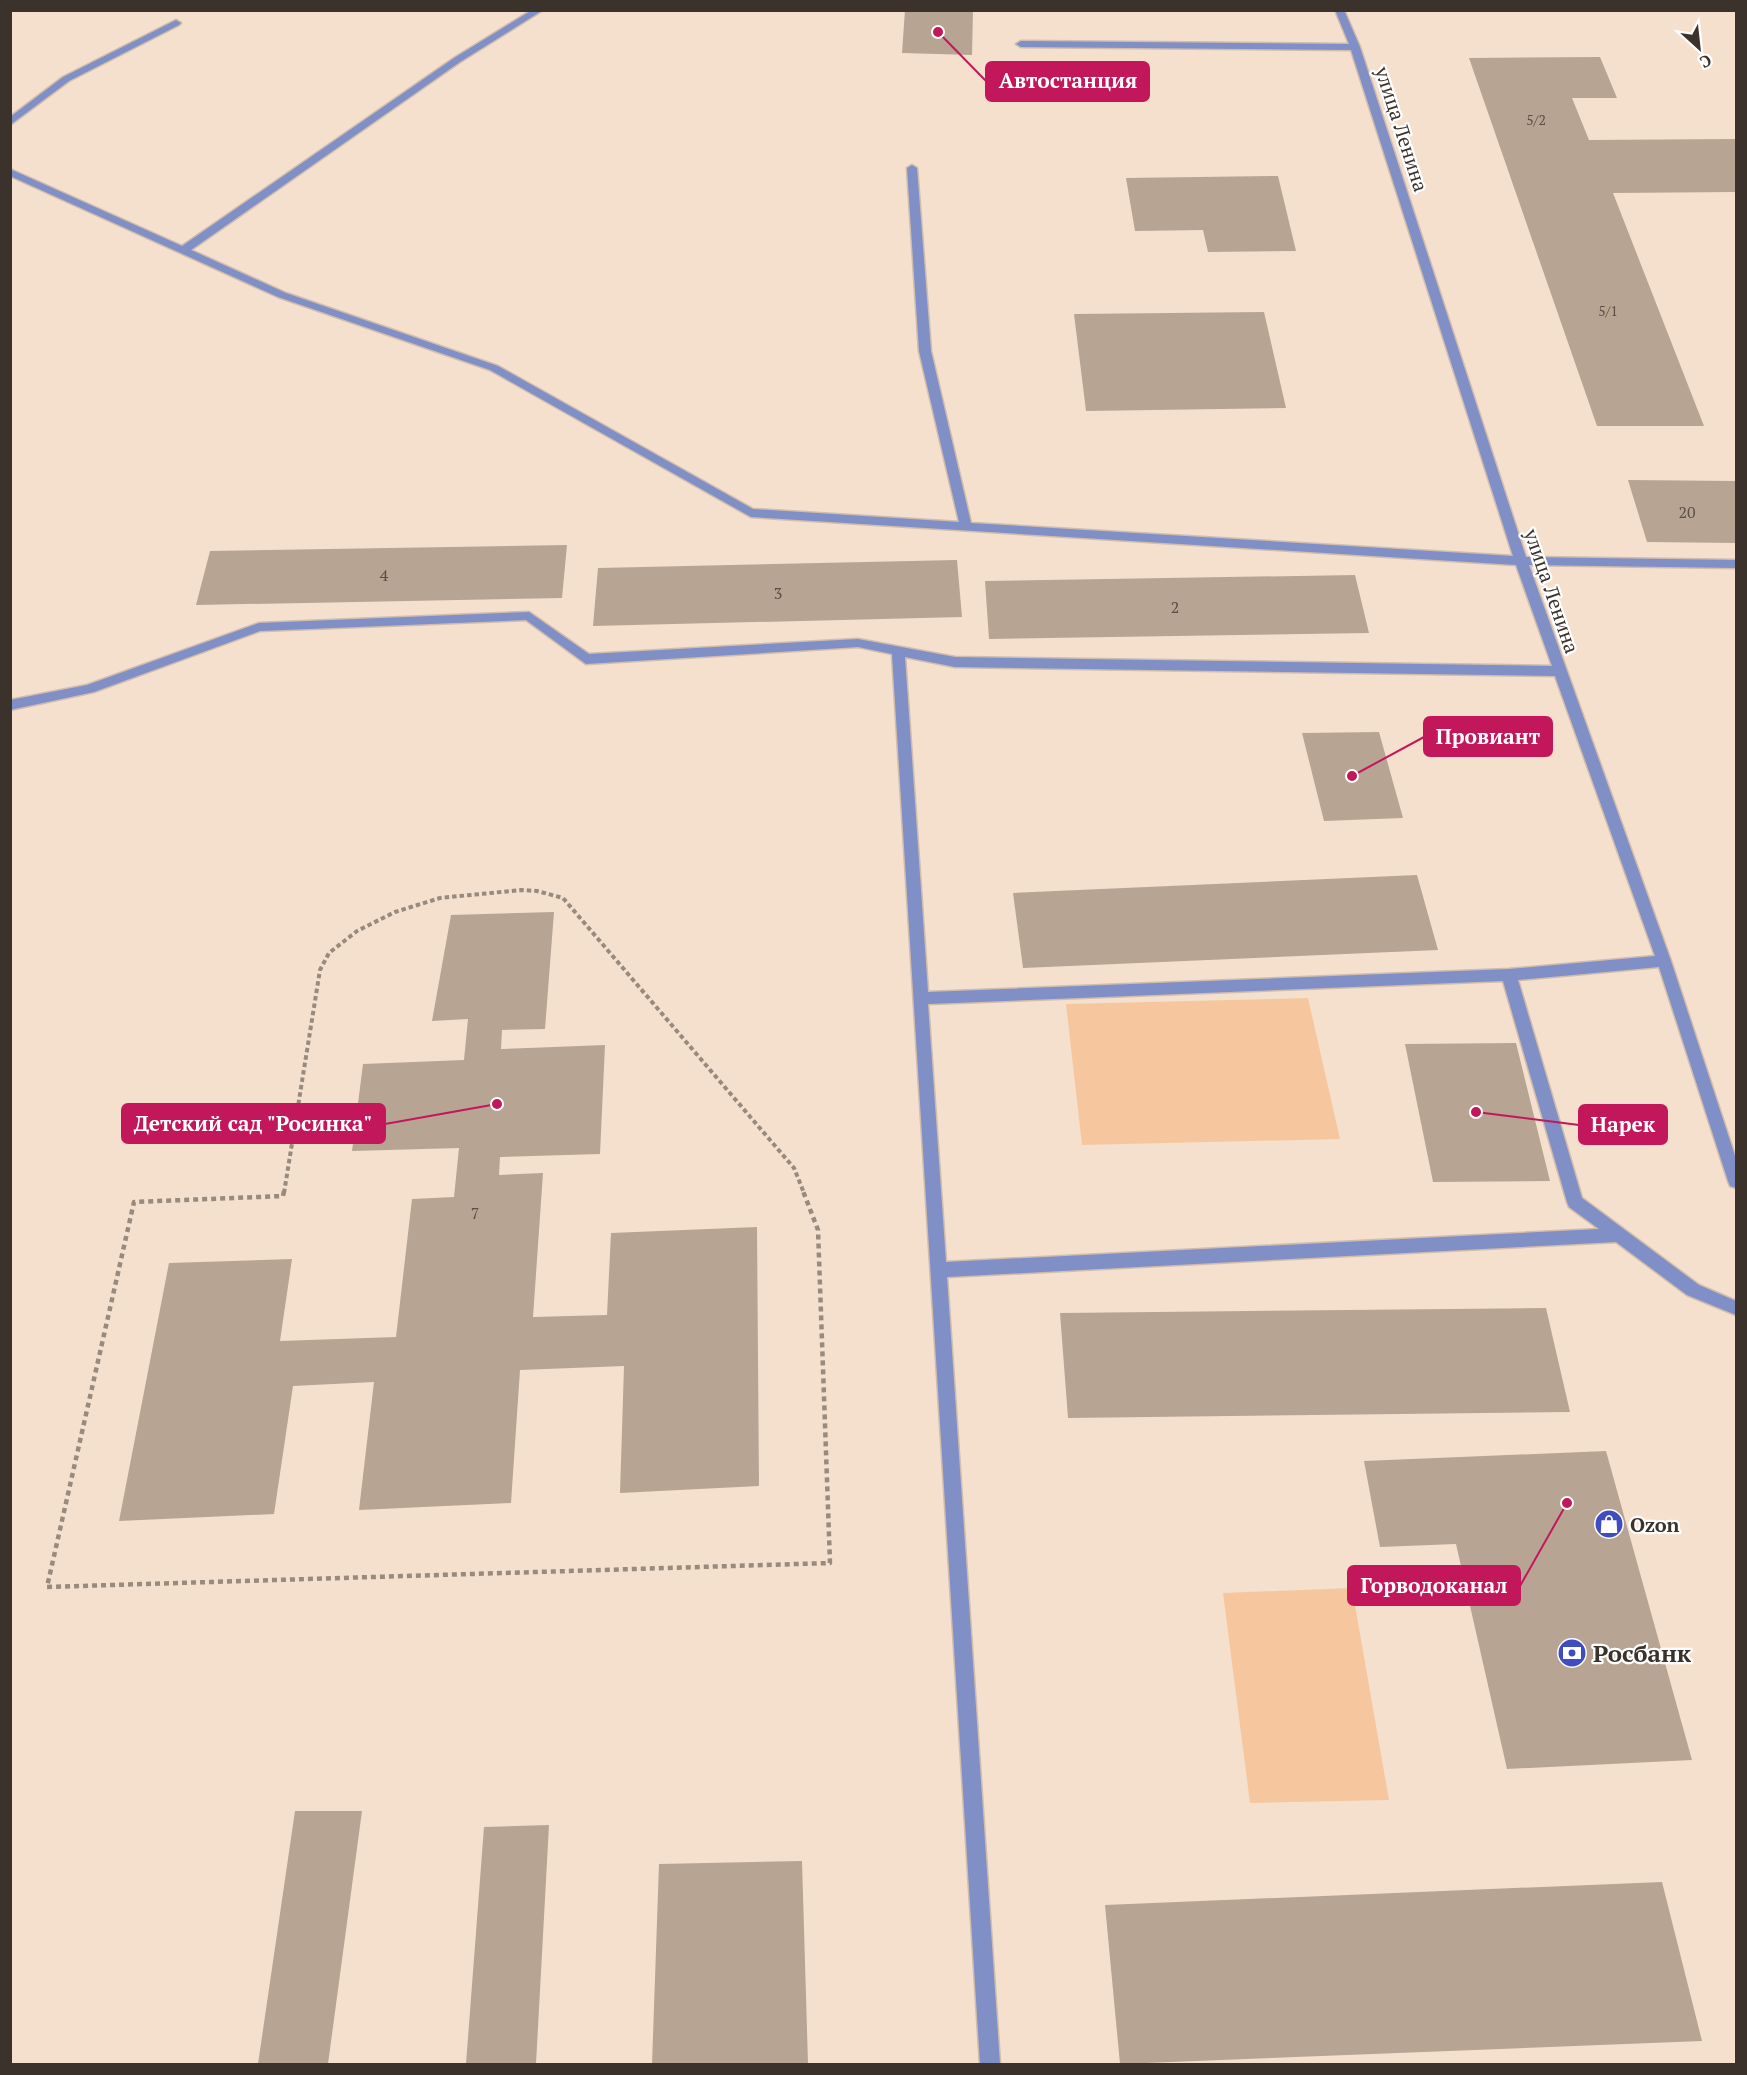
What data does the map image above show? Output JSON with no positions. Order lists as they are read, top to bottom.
{
  "streets": {
    "street": ["улица Ленина"]
  },
  "places": {
    "other": [
      "Автостанция",
      "Провиант",
      "Детский сад \"Росинка\"",
      "Нарек",
      "Горводоканал"
    ],
    "shop": ["Ozon"],
    "bank": ["Росбанк"]
  },
  "house_numbers": [
    "5/2",
    "5/1",
    "20",
    "4",
    "3",
    "2",
    "7"
  ],
  "north": "bottom right"
}
